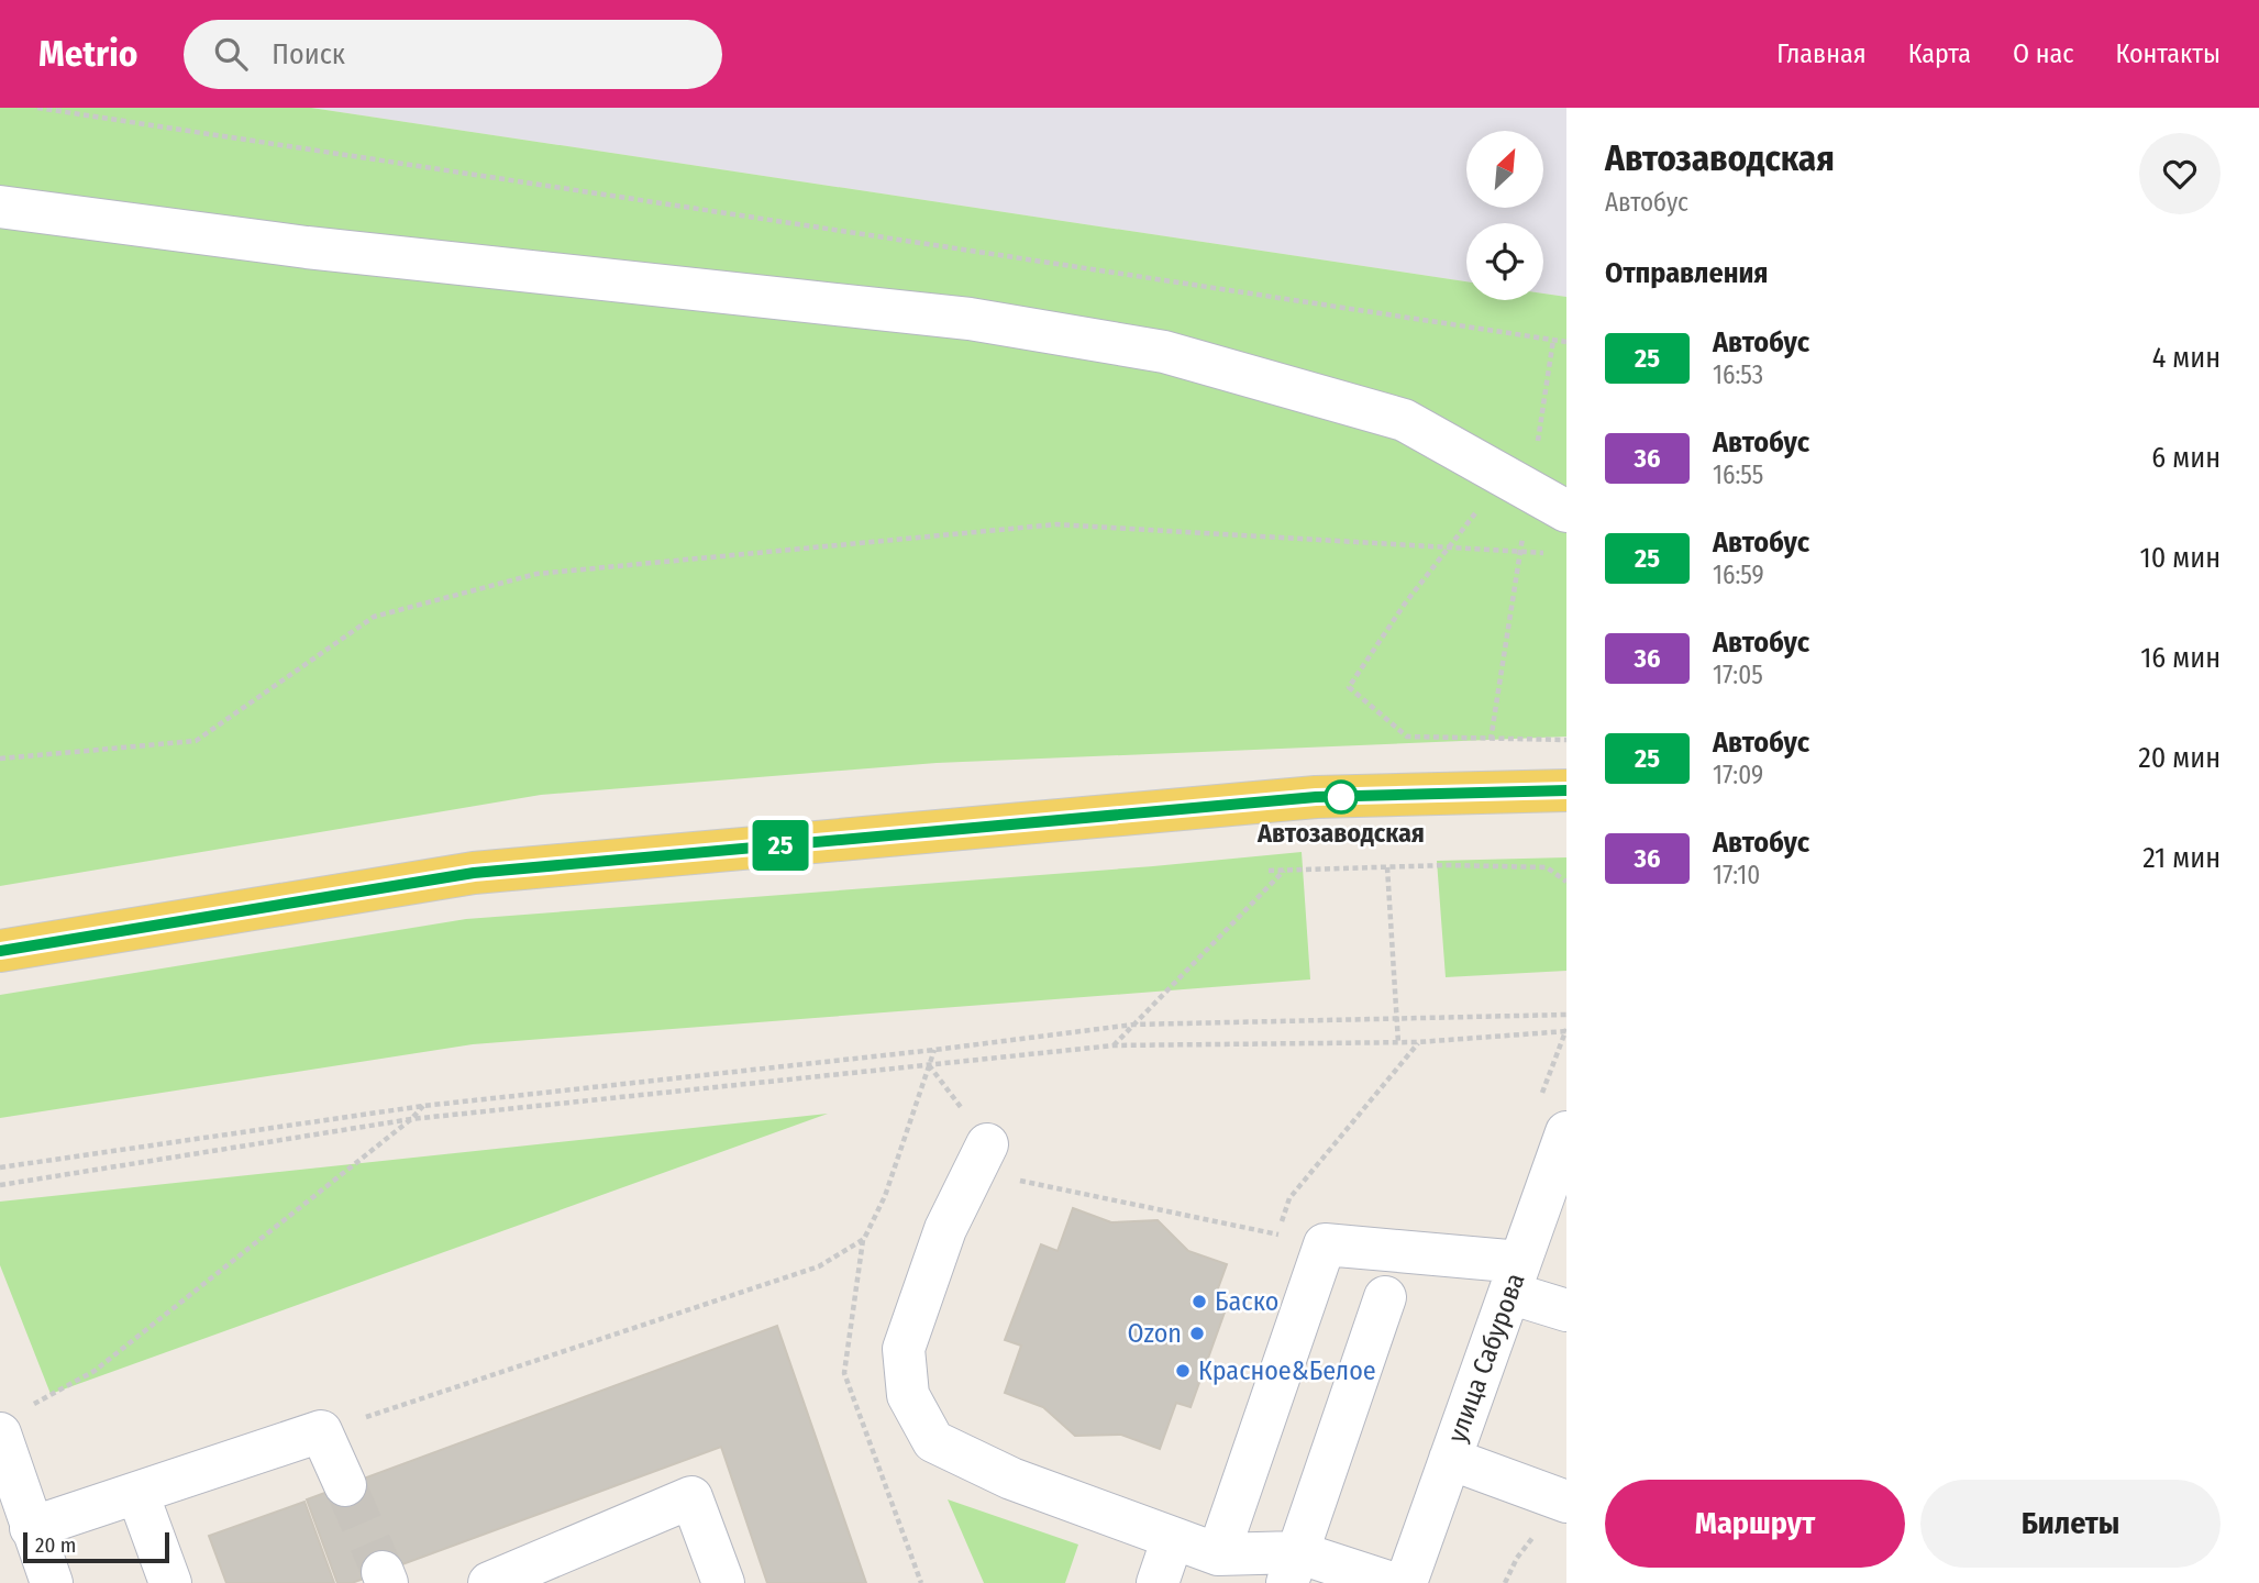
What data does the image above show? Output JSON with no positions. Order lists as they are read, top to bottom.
{
  "streets": {
    "street": ["улица Сабурова"]
  },
  "places": [
    "Автозаводская",
    "Баско",
    "Ozon",
    "Красное&Белое"
  ],
  "lines": ["bus line 25"],
  "scale_bar": "20 m",
  "north": "top right",
  "page": {
    "header": "Metrio",
    "search": "Поиск",
    "nav": [
      "Главная",
      "Карта",
      "О нас",
      "Контакты"
    ],
    "on_map": "25",
    "heading": [
      ["Автозаводская", "Автобус"],
      "Отправления"
    ],
    "list": [
      {
        "mark": "25",
        "name": "Автобус",
        "note": "16:53",
        "value": "4 мин"
      },
      {
        "mark": "36",
        "name": "Автобус",
        "note": "16:55",
        "value": "6 мин"
      },
      {
        "mark": "25",
        "name": "Автобус",
        "note": "16:59",
        "value": "10 мин"
      },
      {
        "mark": "36",
        "name": "Автобус",
        "note": "17:05",
        "value": "16 мин"
      },
      {
        "mark": "25",
        "name": "Автобус",
        "note": "17:09",
        "value": "20 мин"
      },
      {
        "mark": "36",
        "name": "Автобус",
        "note": "17:10",
        "value": "21 мин"
      }
    ],
    "buttons": ["Маршрут", "Билеты"],
    "scale": "20 m"
  }
}
